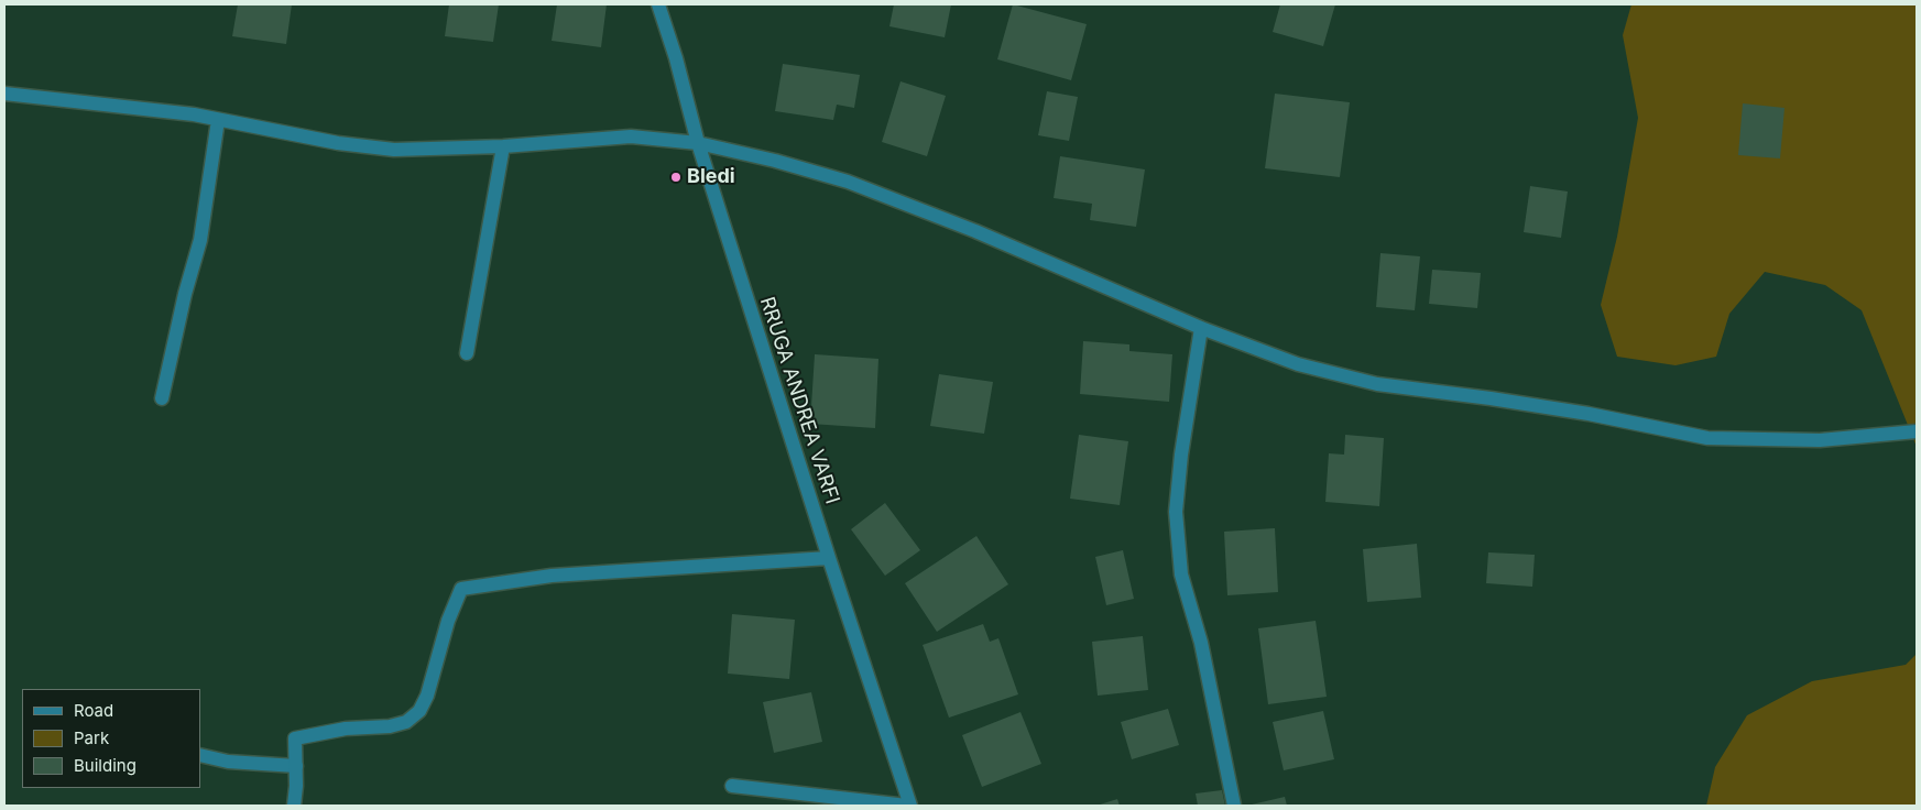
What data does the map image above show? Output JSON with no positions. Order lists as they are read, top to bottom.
{
  "streets": {
    "street": ["RRUGA ANDREA VARFI"]
  },
  "places": ["Bledi"],
  "legend": ["Road", "Park", "Building"]
}
